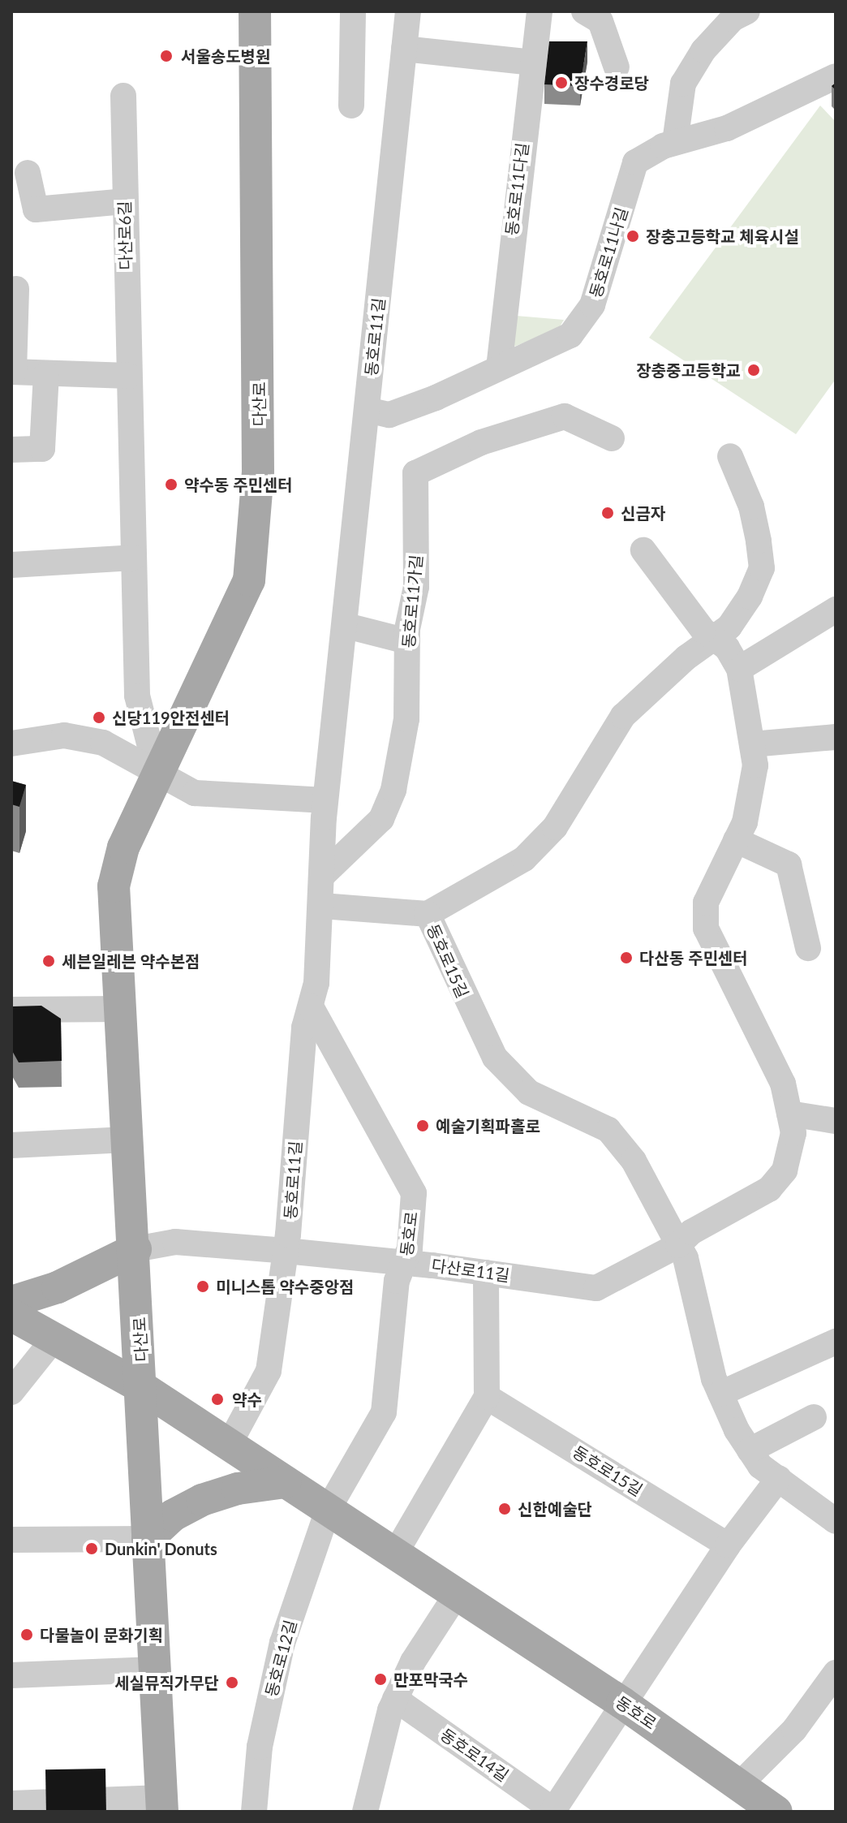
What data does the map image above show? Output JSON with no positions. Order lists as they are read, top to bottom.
{
  "streets": {
    "main road": ["다산로", "동호로"],
    "street": [
      "동호로11다길",
      "다산로6길",
      "동호로11나길",
      "동호로11길",
      "동호로11가길",
      "동호로15길",
      "다산로11길",
      "동호로12길",
      "동호로14길"
    ]
  },
  "crossings": [
    ["동호로11다길", "동호로11나길"],
    ["다산로6길", "다산로"],
    ["동호로11나길", "동호로11길"],
    ["동호로11길", "동호로11가길"],
    ["동호로11길", "동호로"],
    ["동호로11길", "다산로11길"],
    ["다산로", "동호로"],
    ["다산로", "다산로11길"],
    ["동호로15길", "다산로11길"],
    ["동호로", "다산로11길"],
    ["동호로", "동호로12길"],
    ["동호로", "동호로14길"]
  ],
  "places": [
    "서울송도병원",
    "장수경로당",
    "장충고등학교 체육시설",
    "장충중고등학교",
    "약수동 주민센터",
    "신금자",
    "신당119안전센터",
    "다산동 주민센터",
    "세븐일레븐 약수본점",
    "예술기획파홀로",
    "미니스톱 약수중앙점",
    "약수",
    "신한예술단",
    "Dunkin' Donuts",
    "다물놀이 문화기획",
    "만포막국수",
    "세실뮤직가무단"
  ]
}
